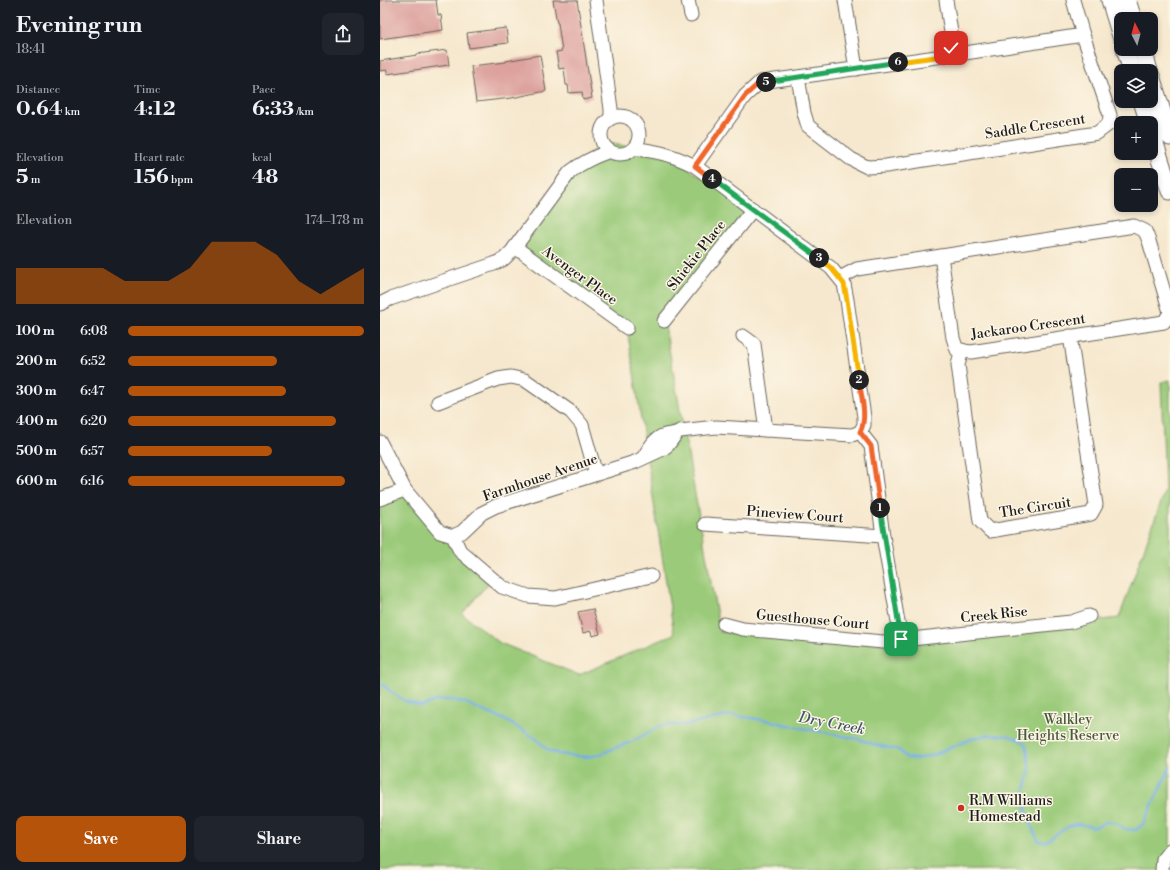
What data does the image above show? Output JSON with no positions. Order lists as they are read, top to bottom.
{
  "streets": {
    "street": [
      "Saddle Crescent",
      "Shiekie Place",
      "Avenger Place",
      "Jackaroo Crescent",
      "Farmhouse Avenue",
      "The Circuit",
      "Pineview Court",
      "Creek Rise",
      "Guesthouse Court"
    ]
  },
  "crossings": [
    ["Jackaroo Crescent", "The Circuit"],
    ["Creek Rise", "Guesthouse Court"]
  ],
  "water": ["Dry Creek"],
  "parks": ["Walkley Heights Reserve"],
  "places": ["R.M Williams Homestead"],
  "north": "top",
  "page": {
    "heading": ["Evening run", "18:41"],
    "map_buttons": ["+", "−"],
    "pins": [
      "6",
      "5",
      "4",
      "3",
      "2",
      "1"
    ],
    "stats": [
      ["Distance", "0.64 km"],
      ["Time", "4:12"],
      ["Pace", "6:33 /km"],
      ["Elevation", "5 m"],
      ["Heart rate", "156 bpm"],
      ["kcal", "48"]
    ],
    "chart": ["Elevation", "174–178 m"],
    "list": [
      {
        "name": "100 m",
        "note": "6:08"
      },
      {
        "name": "200 m",
        "note": "6:52"
      },
      {
        "name": "300 m",
        "note": "6:47"
      },
      {
        "name": "400 m",
        "note": "6:20"
      },
      {
        "name": "500 m",
        "note": "6:57"
      },
      {
        "name": "600 m",
        "note": "6:16"
      }
    ],
    "buttons": ["Save", "Share"]
  }
}
